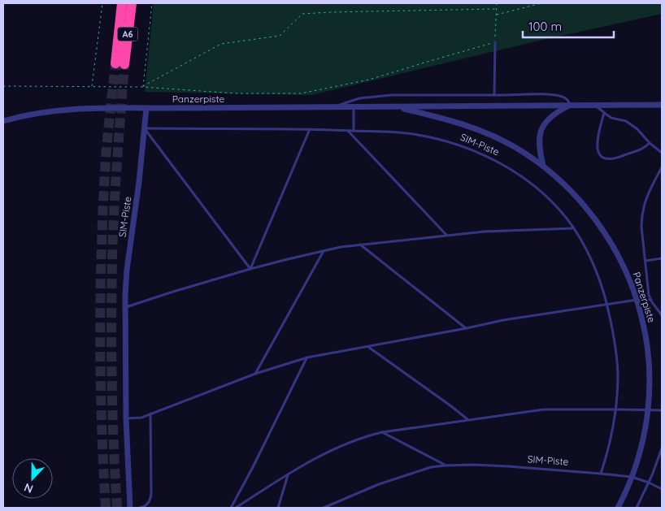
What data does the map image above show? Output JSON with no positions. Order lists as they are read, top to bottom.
{
  "streets": {
    "highway": ["A6"],
    "street": ["Panzerpiste", "SIM-Piste"]
  },
  "crossings": [
    ["Panzerpiste", "SIM-Piste"]
  ],
  "scale_bar": "100 m",
  "north": "bottom"
}
